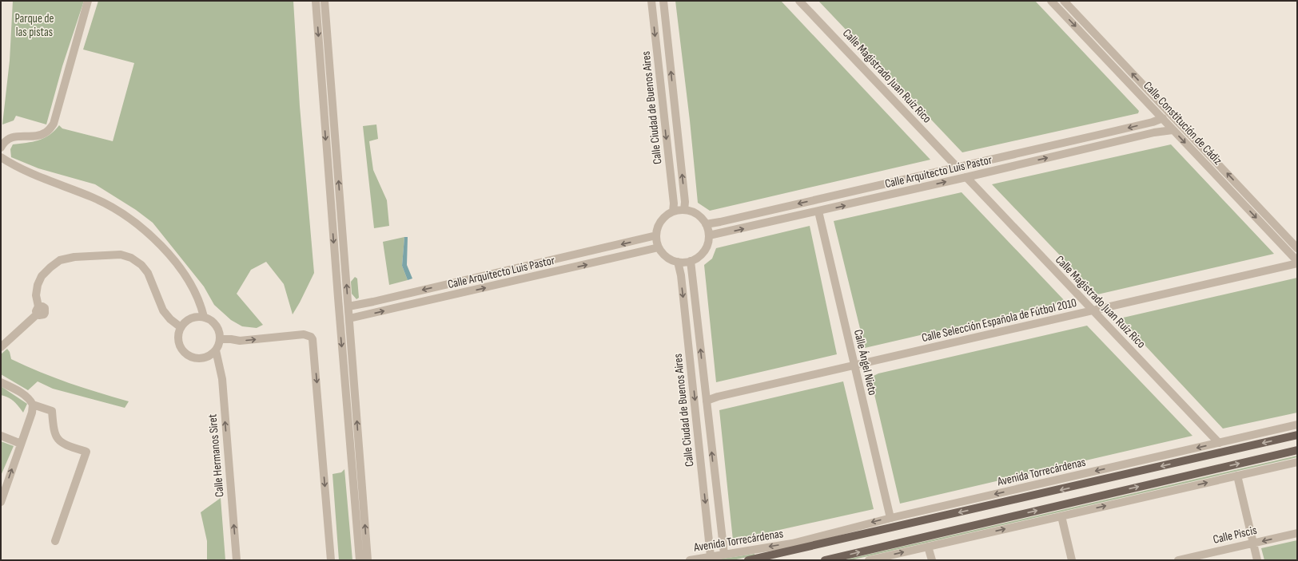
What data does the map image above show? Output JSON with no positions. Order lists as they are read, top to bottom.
{
  "streets": {
    "main road": ["Avenida Torrecárdenas"],
    "street": [
      "Calle Magistrado Juan Ruíz Rico",
      "Calle Ciudad de Buenos Aires",
      "Calle Constitución de Cádiz",
      "Calle Arquitecto Luis Pastor",
      "Calle Selección Española de Fútbol 2010",
      "Calle Ángel Nieto",
      "Calle Hermanos Siret",
      "Calle Piscis"
    ]
  },
  "crossings": [
    ["Calle Magistrado Juan Ruíz Rico", "Calle Arquitecto Luis Pastor"],
    ["Calle Magistrado Juan Ruíz Rico", "Calle Selección Española de Fútbol 2010"],
    ["Calle Magistrado Juan Ruíz Rico", "Avenida Torrecárdenas"],
    ["Calle Ciudad de Buenos Aires", "Calle Arquitecto Luis Pastor"],
    ["Calle Ciudad de Buenos Aires", "Calle Selección Española de Fútbol 2010"],
    ["Calle Ciudad de Buenos Aires", "Avenida Torrecárdenas"],
    ["Calle Constitución de Cádiz", "Calle Arquitecto Luis Pastor"],
    ["Calle Arquitecto Luis Pastor", "Calle Ángel Nieto"],
    ["Calle Selección Española de Fútbol 2010", "Calle Ángel Nieto"],
    ["Calle Ángel Nieto", "Avenida Torrecárdenas"]
  ],
  "one_way": ["Calle Hermanos Siret"],
  "parks": ["Parque de las pistas"]
}
